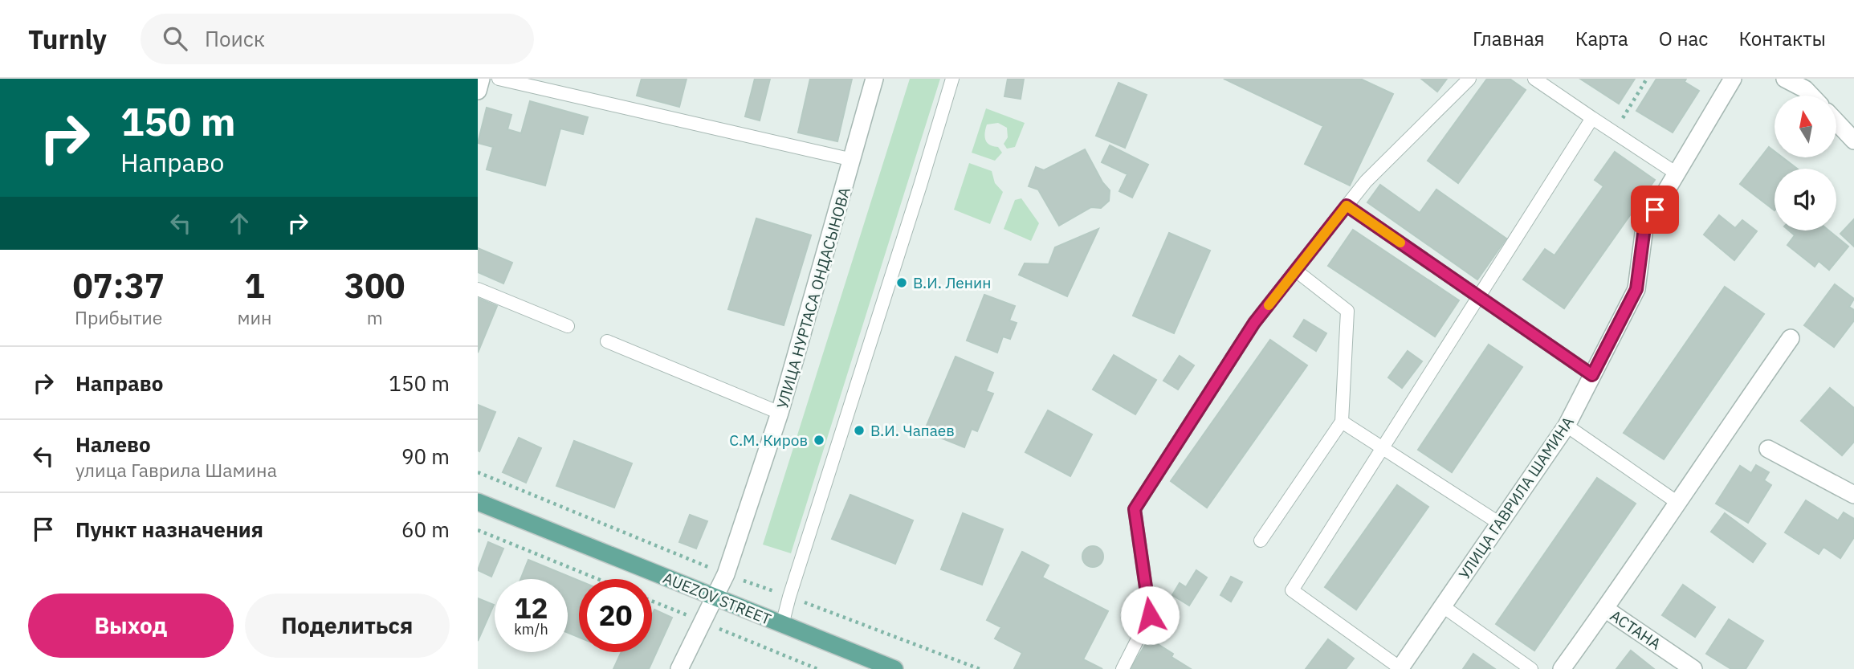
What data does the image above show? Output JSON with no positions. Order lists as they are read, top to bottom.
{
  "streets": {
    "main road": ["AUEZOV STREET"],
    "street": ["УЛИЦА НУРТАСА ОНДАСЫНОВА", "УЛИЦА ГАВРИЛА ШАМИНА", "АСТАНА"]
  },
  "crossings": [
    ["УЛИЦА НУРТАСА ОНДАСЫНОВА", "AUEZOV STREET"]
  ],
  "places": ["В.И. Ленин", "В.И. Чапаев", "С.М. Киров"],
  "north": "top",
  "page": {
    "header": "Turnly",
    "search": "Поиск",
    "nav": [
      "Главная",
      "Карта",
      "О нас",
      "Контакты"
    ],
    "turn": ["150 m", "Направо"],
    "eta": [
      "07:37",
      "Прибытие",
      "1",
      "мин",
      "300",
      "m"
    ],
    "list": [
      {
        "name": "Направо",
        "value": "150 m"
      },
      {
        "name": "Налево",
        "note": "улица Гаврила Шамина",
        "value": "90 m"
      },
      {
        "name": "Пункт назначения",
        "value": "60 m"
      }
    ],
    "speed": "12 km/h",
    "limit": "20",
    "buttons": ["Выход", "Поделиться"]
  }
}
